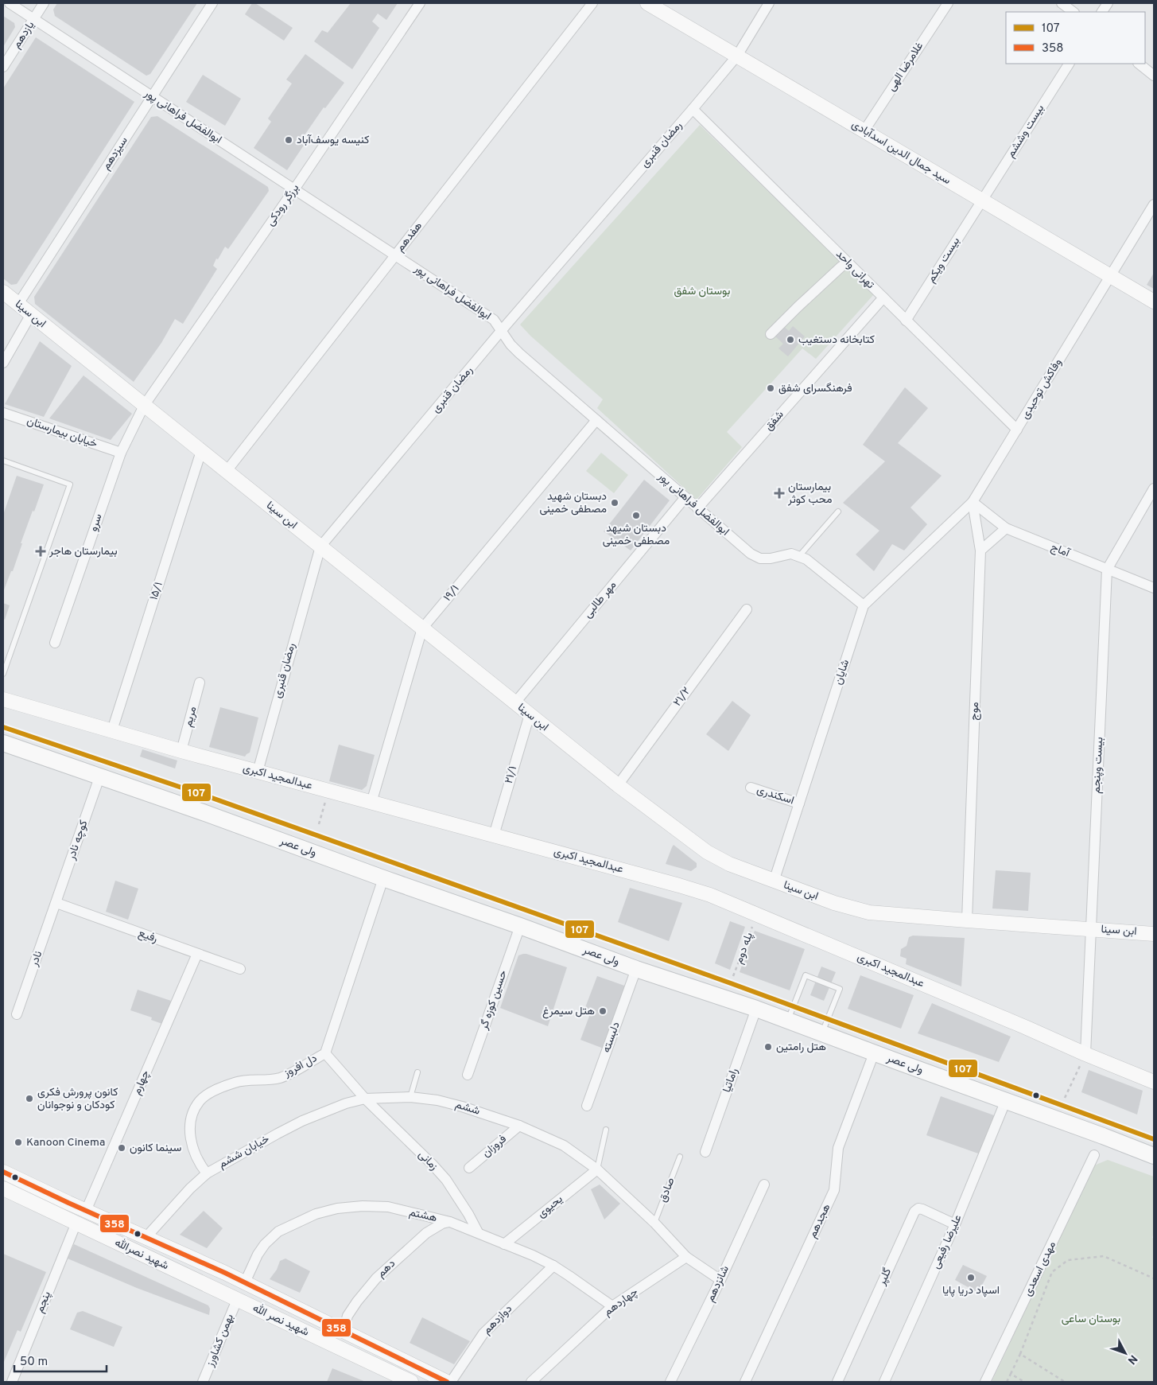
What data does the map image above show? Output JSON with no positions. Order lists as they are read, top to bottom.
{
  "streets": {
    "main road": ["ولی عصر"],
    "street": [
      "یازدهم",
      "غلامرضا الهی",
      "ابوالفضل فراهانی پور",
      "بیست وششم",
      "رمضان قنبری",
      "سید جمال الدین اسدآبادی",
      "سیزدهم",
      "برزگر رودکی",
      "هفدهم",
      "بیست‌ ویکم",
      "تهرانی واحد",
      "ابن سینا",
      "وفاکش توحیدی",
      "شفق",
      "خیابان بیمارستان",
      "سرو",
      "آماج",
      "۱۵/۱",
      "۱۹/۱",
      "مهر طالبی",
      "شایان",
      "۲۱/۲",
      "موج",
      "مریم",
      "بیست وپنجم",
      "۲۱/۱",
      "عبدالمجید اکبری",
      "اسکندری",
      "کوچه نادر",
      "رفیع",
      "نادر",
      "حسین کوزه گر",
      "دلبسته",
      "دل افروز",
      "راماتیا",
      "چهارم",
      "ششم",
      "فروزان",
      "خیابان ششم",
      "زمانی",
      "یحیوی",
      "هشتم",
      "هجدهم",
      "علیرضا رفیعی",
      "شهید نصرالله",
      "دهم",
      "مهدی اسعدی",
      "گلپر",
      "شانزدهم",
      "پنجم",
      "چهاردهم",
      "دوازدهم",
      "شهید نصر الله",
      "بهمن کشاورز"
    ],
    "lane": ["صادق"],
    "path": ["پله دوم"]
  },
  "crossings": [
    ["یازدهم", "ابوالفضل فراهانی پور"],
    ["غلامرضا الهی", "سید جمال الدین اسدآبادی"],
    ["ابوالفضل فراهانی پور", "رمضان قنبری"],
    ["ابوالفضل فراهانی پور", "سیزدهم"],
    ["ابوالفضل فراهانی پور", "برزگر رودکی"],
    ["ابوالفضل فراهانی پور", "هفدهم"],
    ["ابوالفضل فراهانی پور", "شفق"],
    ["ابوالفضل فراهانی پور", "۱۹/۱"],
    ["ابوالفضل فراهانی پور", "مهر طالبی"],
    ["بیست وششم", "سید جمال الدین اسدآبادی"],
    ["بیست وششم", "بیست‌ ویکم"],
    ["رمضان قنبری", "سید جمال الدین اسدآبادی"],
    ["رمضان قنبری", "تهرانی واحد"],
    ["رمضان قنبری", "ابن سینا"],
    ["رمضان قنبری", "عبدالمجید اکبری"],
    ["سید جمال الدین اسدآبادی", "بیست‌ ویکم"],
    ["سید جمال الدین اسدآبادی", "وفاکش توحیدی"],
    ["سیزدهم", "ابن سینا"],
    ["برزگر رودکی", "ابن سینا"],
    ["برزگر رودکی", "سرو"],
    ["هفدهم", "ابن سینا"],
    ["بیست‌ ویکم", "تهرانی واحد"],
    ["تهرانی واحد", "وفاکش توحیدی"],
    ["تهرانی واحد", "شفق"],
    ["ابن سینا", "سرو"],
    ["ابن سینا", "۱۵/۱"],
    ["ابن سینا", "۱۹/۱"],
    ["ابن سینا", "مهر طالبی"],
    ["ابن سینا", "شایان"],
    ["ابن سینا", "۲۱/۲"],
    ["ابن سینا", "موج"],
    ["ابن سینا", "بیست وپنجم"],
    ["ابن سینا", "۲۱/۱"],
    ["وفاکش توحیدی", "آماج"],
    ["وفاکش توحیدی", "شایان"],
    ["وفاکش توحیدی", "موج"],
    ["خیابان بیمارستان", "سرو"],
    ["آماج", "شایان"],
    ["آماج", "موج"],
    ["آماج", "بیست وپنجم"],
    ["۱۵/۱", "عبدالمجید اکبری"],
    ["۱۹/۱", "عبدالمجید اکبری"],
    ["شایان", "موج"],
    ["شایان", "اسکندری"],
    ["مریم", "عبدالمجید اکبری"],
    ["بیست وپنجم", "عبدالمجید اکبری"],
    ["۲۱/۱", "عبدالمجید اکبری"],
    ["عبدالمجید اکبری", "پله دوم"],
    ["کوچه نادر", "ولی عصر"],
    ["کوچه نادر", "رفیع"],
    ["کوچه نادر", "نادر"],
    ["ولی عصر", "حسین کوزه گر"],
    ["ولی عصر", "دلبسته"],
    ["ولی عصر", "دل افروز"],
    ["ولی عصر", "راماتیا"],
    ["ولی عصر", "هجدهم"],
    ["ولی عصر", "علیرضا رفیعی"],
    ["رفیع", "نادر"],
    ["رفیع", "چهارم"],
    ["دل افروز", "خیابان ششم"],
    ["دل افروز", "زمانی"],
    ["چهارم", "شهید نصر الله"],
    ["ششم", "فروزان"],
    ["ششم", "خیابان ششم"],
    ["ششم", "زمانی"],
    ["ششم", "صادق"],
    ["ششم", "یحیوی"],
    ["ششم", "چهاردهم"],
    ["خیابان ششم", "زمانی"],
    ["خیابان ششم", "شهید نصر الله"],
    ["زمانی", "هشتم"],
    ["یحیوی", "هشتم"],
    ["هشتم", "دهم"],
    ["هشتم", "چهاردهم"],
    ["هشتم", "دوازدهم"],
    ["هشتم", "شهید نصر الله"],
    ["علیرضا رفیعی", "گلپر"],
    ["شهید نصرالله", "پنجم"],
    ["شهید نصرالله", "شهید نصر الله"],
    ["شهید نصرالله", "بهمن کشاورز"],
    ["دهم", "شهید نصر الله"],
    ["شهید نصر الله", "بهمن کشاورز"]
  ],
  "parks": ["بوستان شفق", "بوستان ساعی"],
  "places": {
    "other": [
      "کنیسه یوسف‌آباد",
      "کتابخانه دستغیب",
      "فرهنگسرای شفق",
      "دبستان شهید مصطفی خمینی",
      "دبستان شیهد مصطفی خمینی",
      "هتل سیمرغ",
      "هتل رامتین",
      "کانون پرورش فکری کودکان و نوجوانان",
      "Kanoon Cinema",
      "سینما کانون",
      "اسپاد دریا پایا"
    ],
    "health": ["بیمارستان محب کوثر", "بیمارستان هاجر"]
  },
  "lines": ["transit line 107", "transit line 358"],
  "legend": ["107", "358"],
  "scale_bar": "50 m",
  "north": "bottom right"
}
